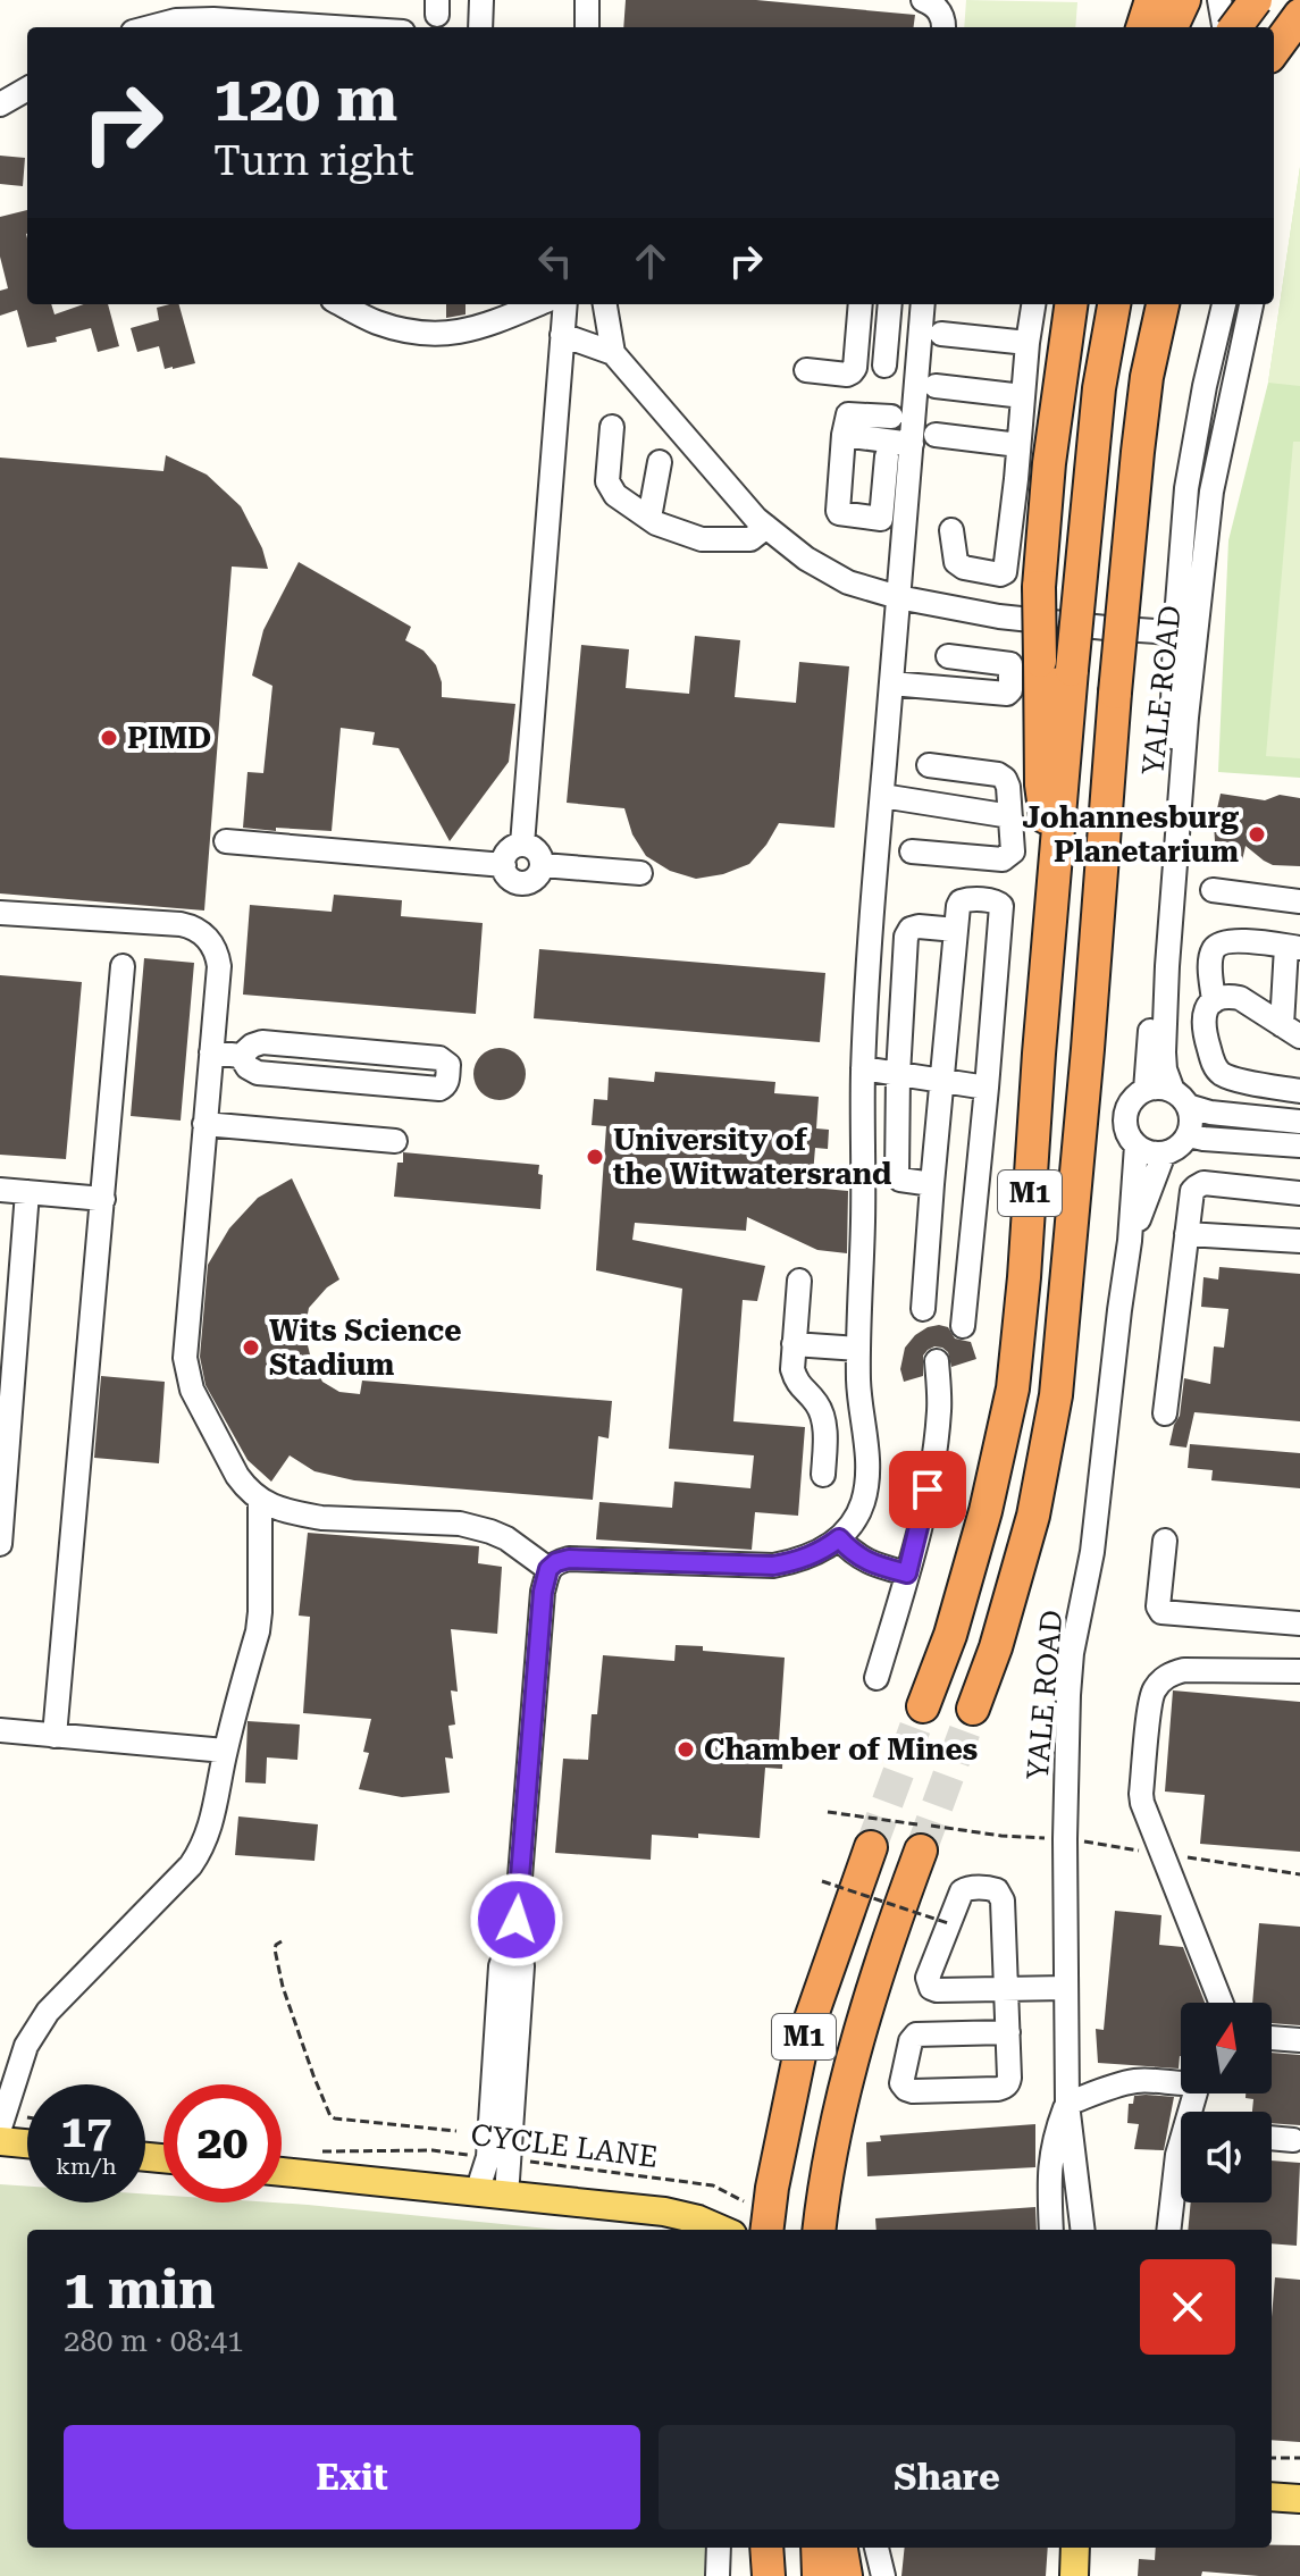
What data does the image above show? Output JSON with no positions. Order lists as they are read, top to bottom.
{
  "streets": {
    "highway": ["M1"],
    "street": ["YALE ROAD"],
    "path": ["CYCLE LANE"]
  },
  "crossings": [
    ["M1", "CYCLE LANE"]
  ],
  "places": [
    "PIMD",
    "Johannesburg Planetarium",
    "University of the Witwatersrand",
    "Wits Science Stadium",
    "Chamber of Mines"
  ],
  "north": "top",
  "page": {
    "turn": ["120 m", "Turn right"],
    "speed": "17 km/h",
    "limit": "20",
    "heading": ["1 min", "280 m · 08:41"],
    "buttons": ["Exit", "Share"]
  }
}
